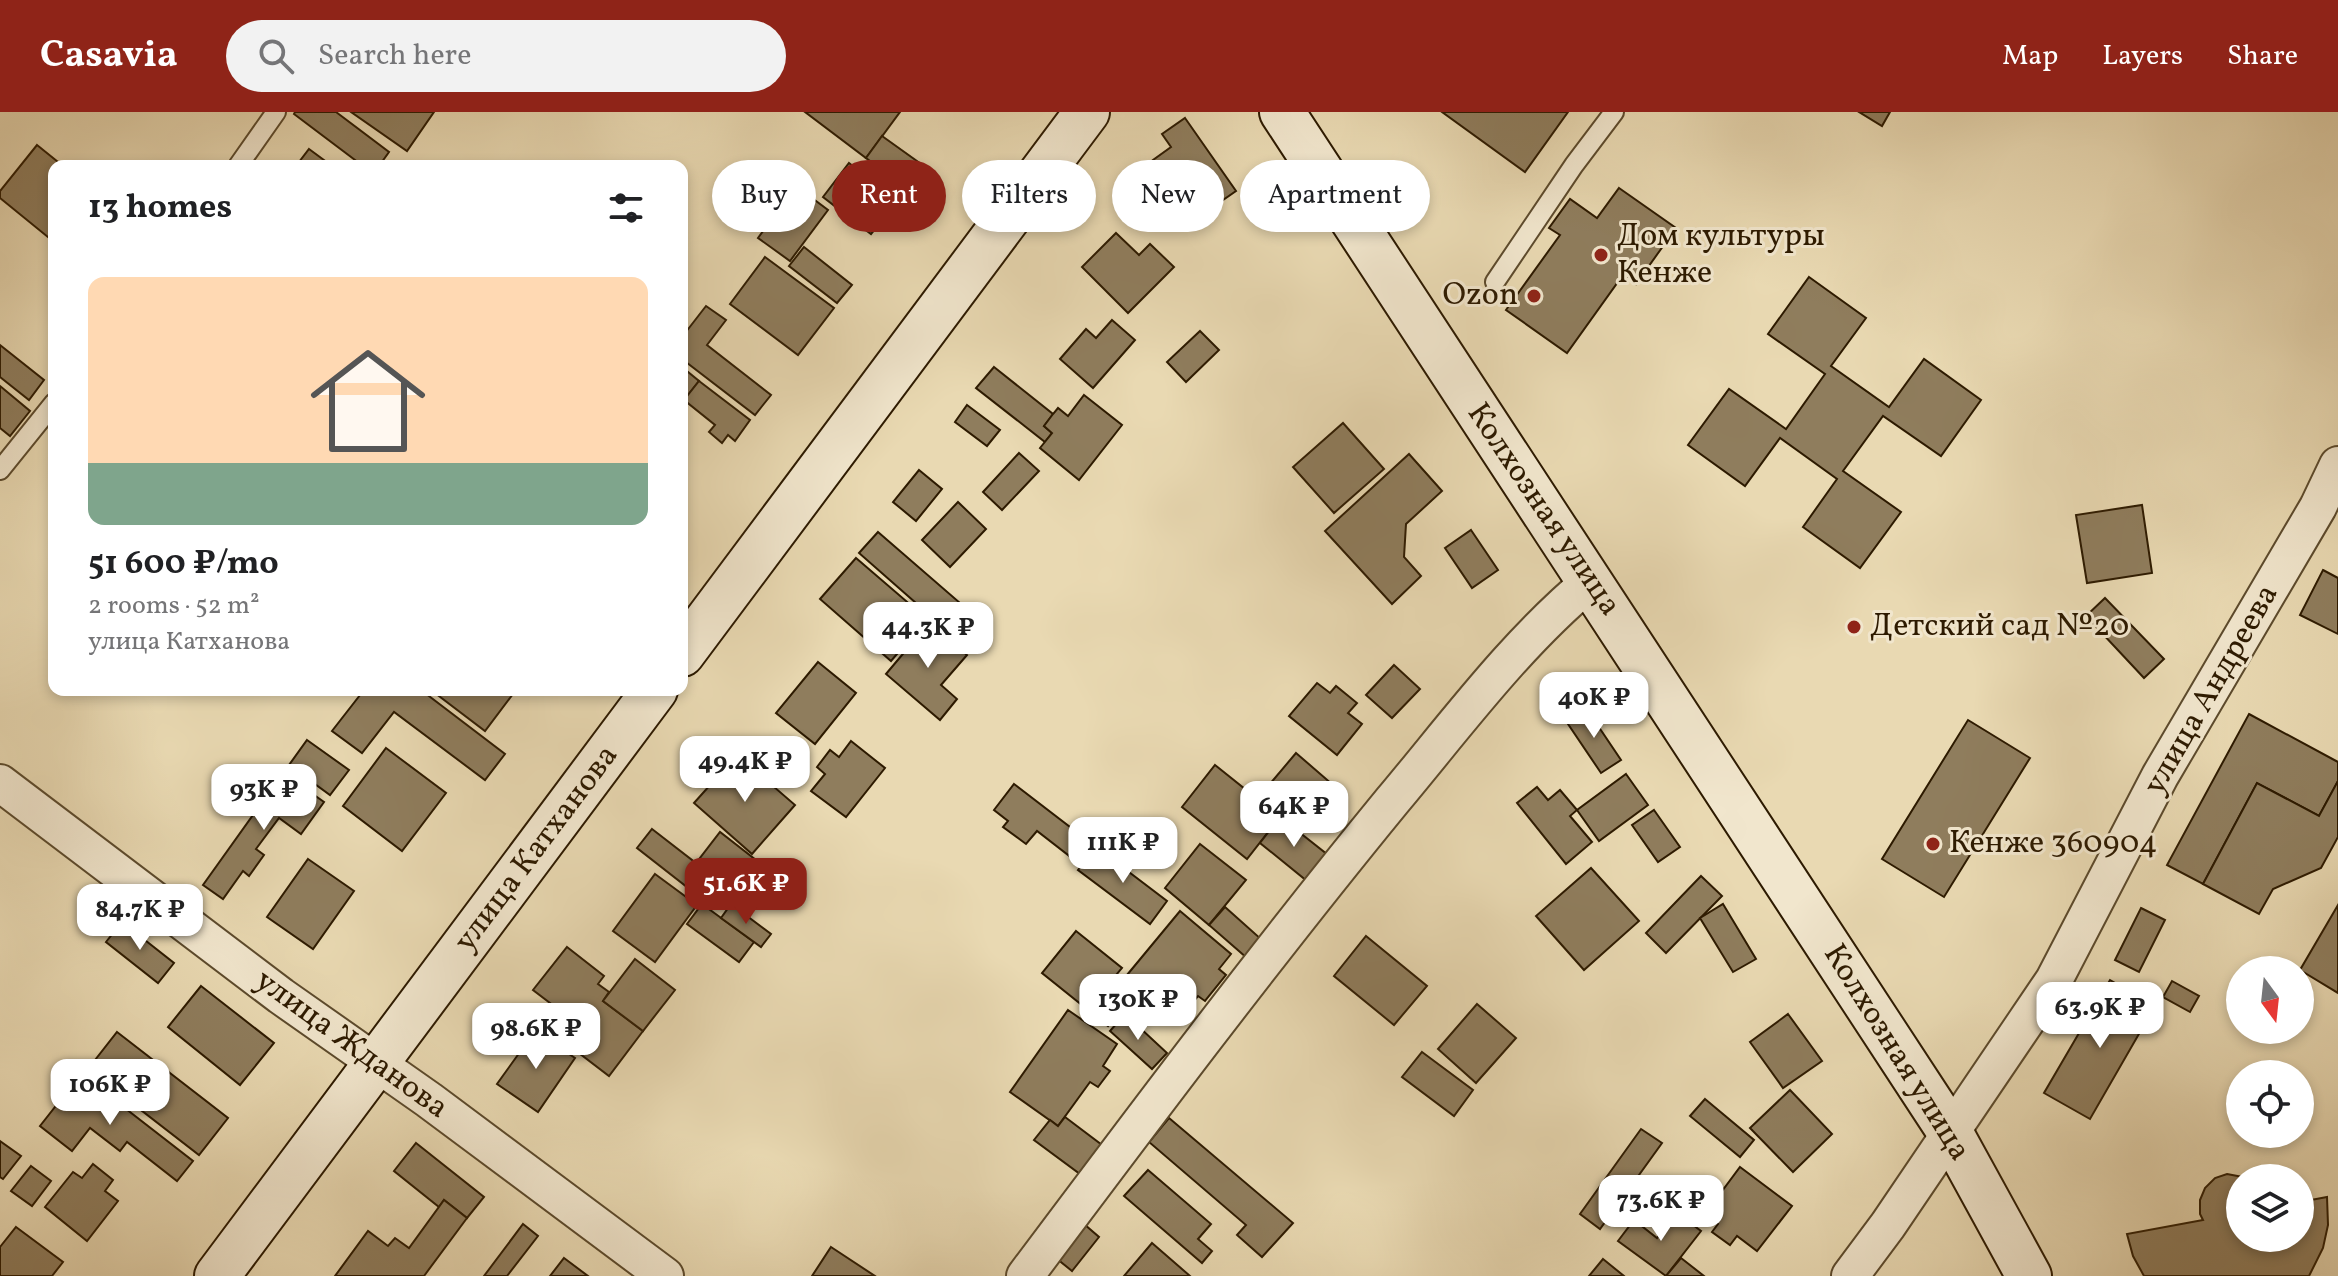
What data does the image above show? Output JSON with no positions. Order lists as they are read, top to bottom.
{
  "streets": {
    "street": [
      "Колхозная улица",
      "улица Андреева",
      "улица Катханова",
      "улица Жданова"
    ]
  },
  "crossings": [
    ["Колхозная улица", "улица Андреева"],
    ["улица Катханова", "улица Жданова"]
  ],
  "places": [
    "Дом культуры Кенже",
    "Ozon",
    "Детский сад №20",
    "Кенже 360904"
  ],
  "north": "bottom",
  "page": {
    "header": "Casavia",
    "search": "Search here",
    "nav": ["Map", "Layers", "Share"],
    "chip": [
      "Buy",
      "Rent",
      "Filters",
      "New",
      "Apartment"
    ],
    "heading": "13 homes",
    "list": [
      {
        "name": "51 600 ₽/mo",
        "note": "2 rooms · 52 m² · улица Катханова"
      }
    ],
    "price": [
      "44.3K ₽",
      "40K ₽",
      "49.4K ₽",
      "93K ₽",
      "64K ₽",
      "111K ₽",
      "51.6K ₽",
      "84.7K ₽",
      "130K ₽",
      "63.9K ₽",
      "98.6K ₽",
      "106K ₽",
      "73.6K ₽"
    ]
  }
}
